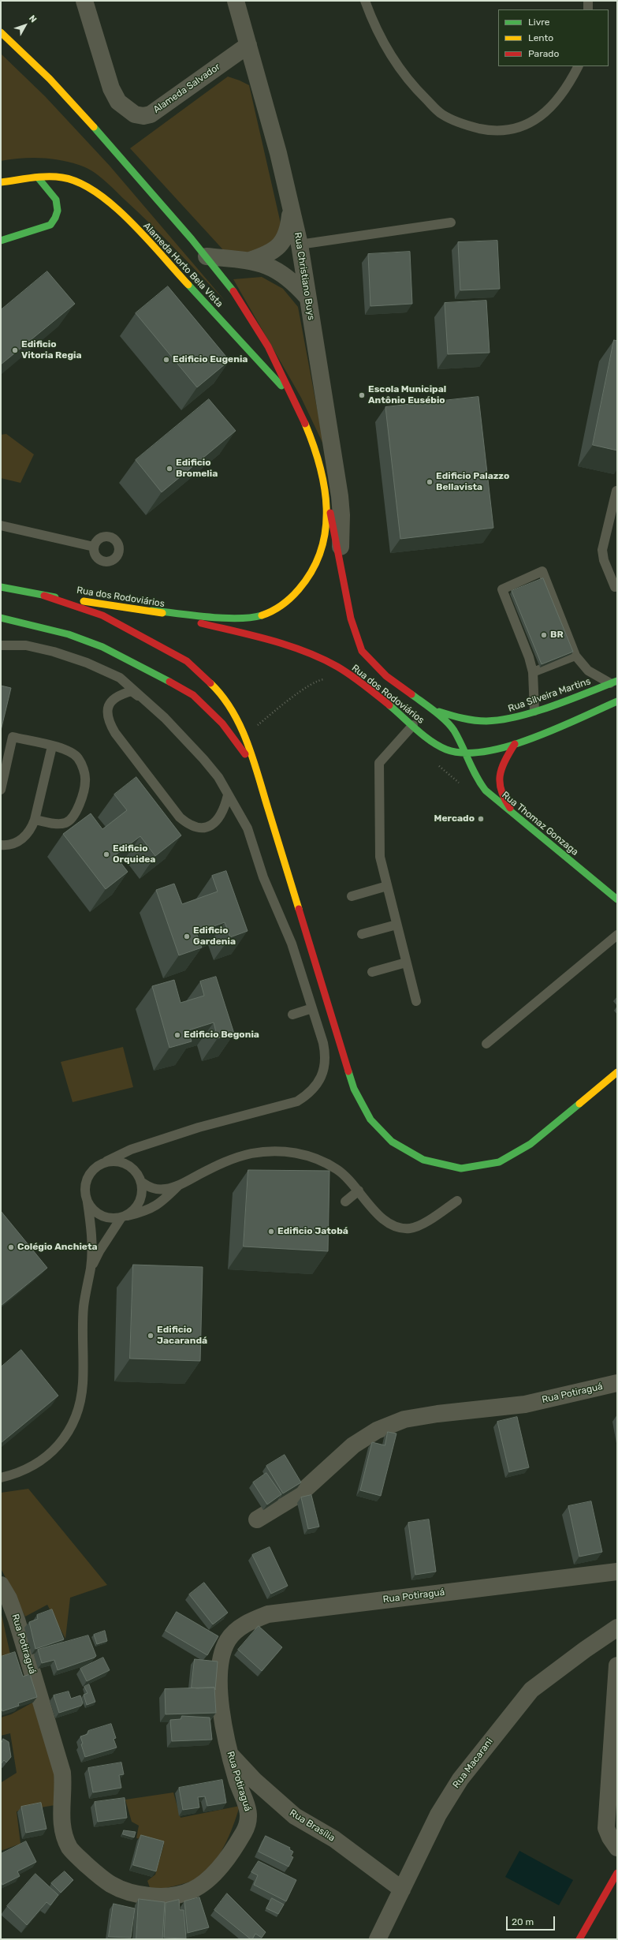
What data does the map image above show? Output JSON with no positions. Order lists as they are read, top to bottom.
{
  "streets": {
    "main road": [
      "Alameda Horto Bela Vista",
      "Rua dos Rodoviários",
      "Rua Silveira Martins",
      "Rua Thomaz Gonzaga"
    ],
    "street": [
      "Alameda Salvador",
      "Rua Christiano Buys",
      "Rua Potiraguá",
      "Rua Macarani",
      "Rua Brasília"
    ]
  },
  "crossings": [
    ["Alameda Salvador", "Rua Christiano Buys"],
    ["Alameda Horto Bela Vista", "Rua dos Rodoviários"],
    ["Rua Christiano Buys", "Rua dos Rodoviários"],
    ["Rua dos Rodoviários", "Rua Silveira Martins"],
    ["Rua dos Rodoviários", "Rua Thomaz Gonzaga"],
    ["Rua Potiraguá", "Rua Brasília"],
    ["Rua Macarani", "Rua Brasília"]
  ],
  "places": [
    "Edificio Vitoria Regia",
    "Edificio Eugenia",
    "Escola Municipal Antônio Eusébio",
    "Edificio Bromelia",
    "Edificio Palazzo Bellavista",
    "BR",
    "Mercado",
    "Edificio Orquidea",
    "Edificio Gardenia",
    "Edificio Begonia",
    "Edificio Jatobá",
    "Colégio Anchieta",
    "Edificio Jacarandá"
  ],
  "legend": ["Livre", "Lento", "Parado"],
  "scale_bar": "20 m",
  "north": "top right"
}
